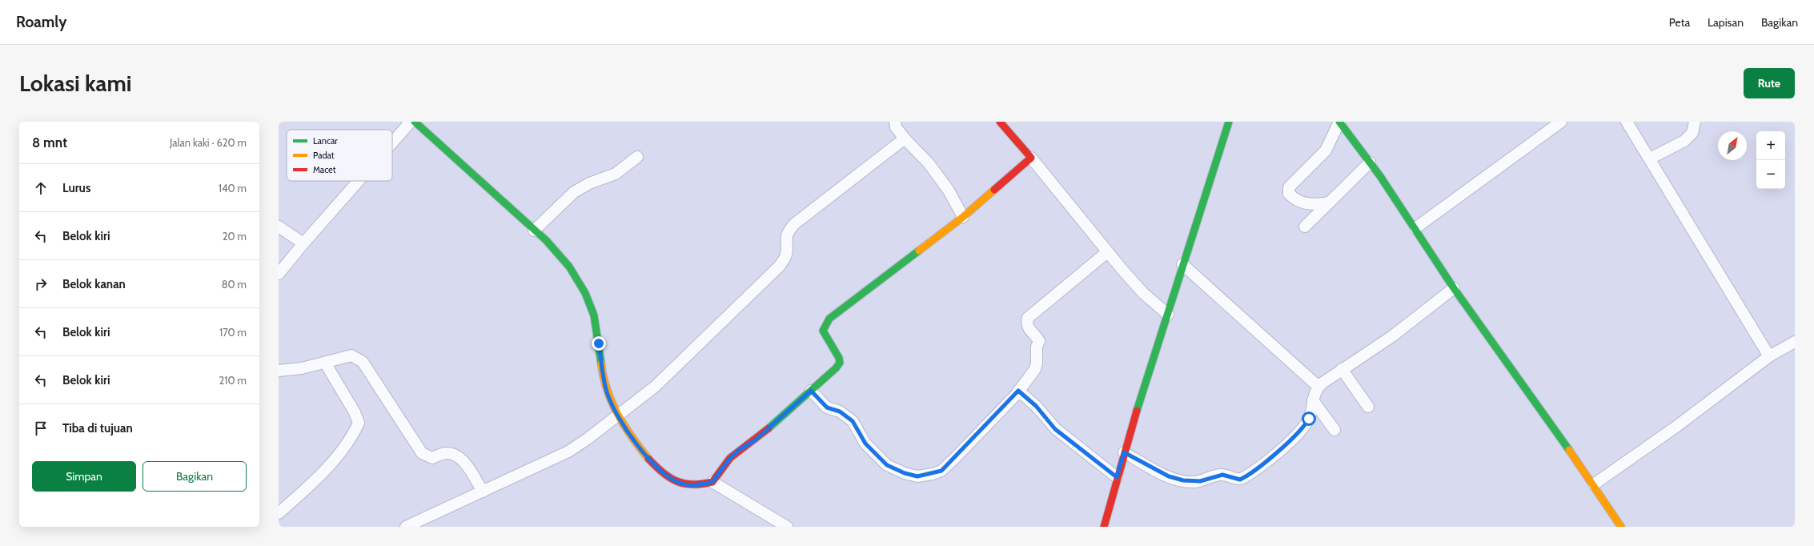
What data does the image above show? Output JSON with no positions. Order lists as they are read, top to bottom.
{
  "legend": ["Lancar", "Padat", "Macet"],
  "north": "top right",
  "page": {
    "header": "Roamly",
    "nav": ["Peta", "Lapisan", "Bagikan"],
    "buttons": [
      "Rute",
      ["Simpan", "Bagikan"]
    ],
    "title": "Lokasi kami",
    "heading": ["8 mnt", "Jalan kaki · 620 m"],
    "map_buttons": ["+", "−"],
    "list": [
      ["Lurus", "140 m"],
      ["Belok kiri", "20 m"],
      ["Belok kanan", "80 m"],
      ["Belok kiri", "170 m"],
      ["Belok kiri", "210 m"],
      "Tiba di tujuan"
    ]
  }
}
